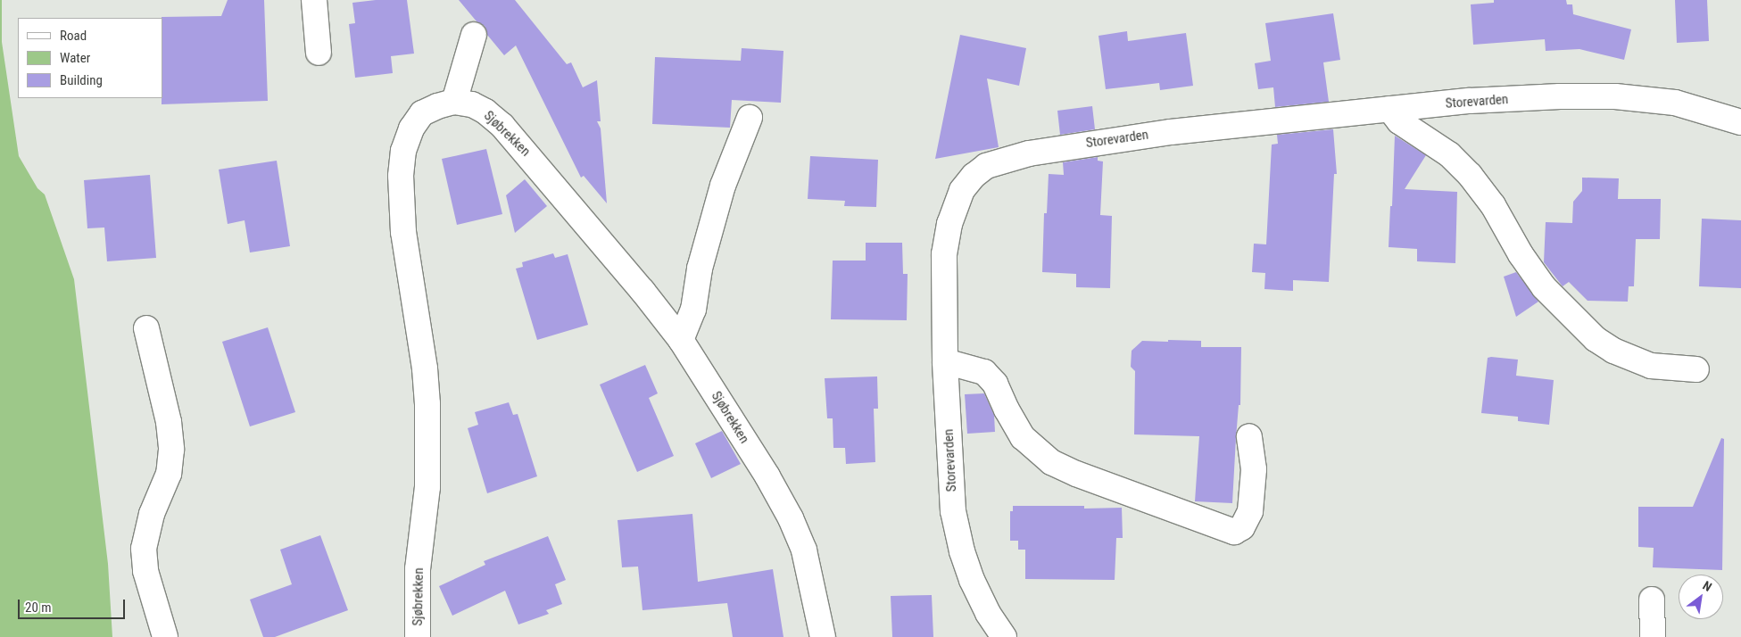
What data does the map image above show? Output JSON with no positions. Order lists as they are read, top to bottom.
{
  "streets": {
    "street": ["Storevarden", "Sjøbrekken"]
  },
  "legend": ["Road", "Water", "Building"],
  "scale_bar": "20 m",
  "north": "top right"
}
